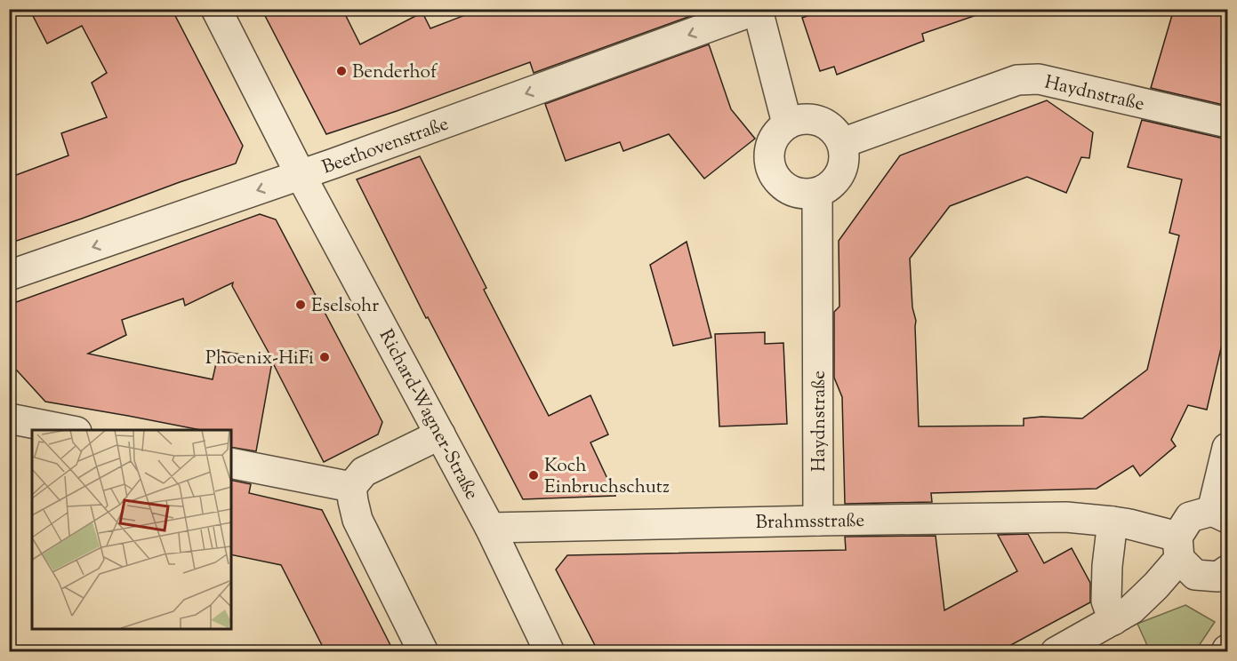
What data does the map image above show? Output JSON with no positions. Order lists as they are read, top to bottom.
{
  "streets": {
    "street": [
      "Haydnstraße",
      "Beethovenstraße",
      "Richard-Wagner-Straße",
      "Brahmsstraße"
    ]
  },
  "crossings": [
    ["Haydnstraße", "Brahmsstraße"],
    ["Beethovenstraße", "Richard-Wagner-Straße"],
    ["Richard-Wagner-Straße", "Brahmsstraße"]
  ],
  "one_way": ["Beethovenstraße"],
  "places": [
    "Benderhof",
    "Eselsohr",
    "Phoenix-HiFi",
    "Koch Einbruchschutz"
  ]
}
